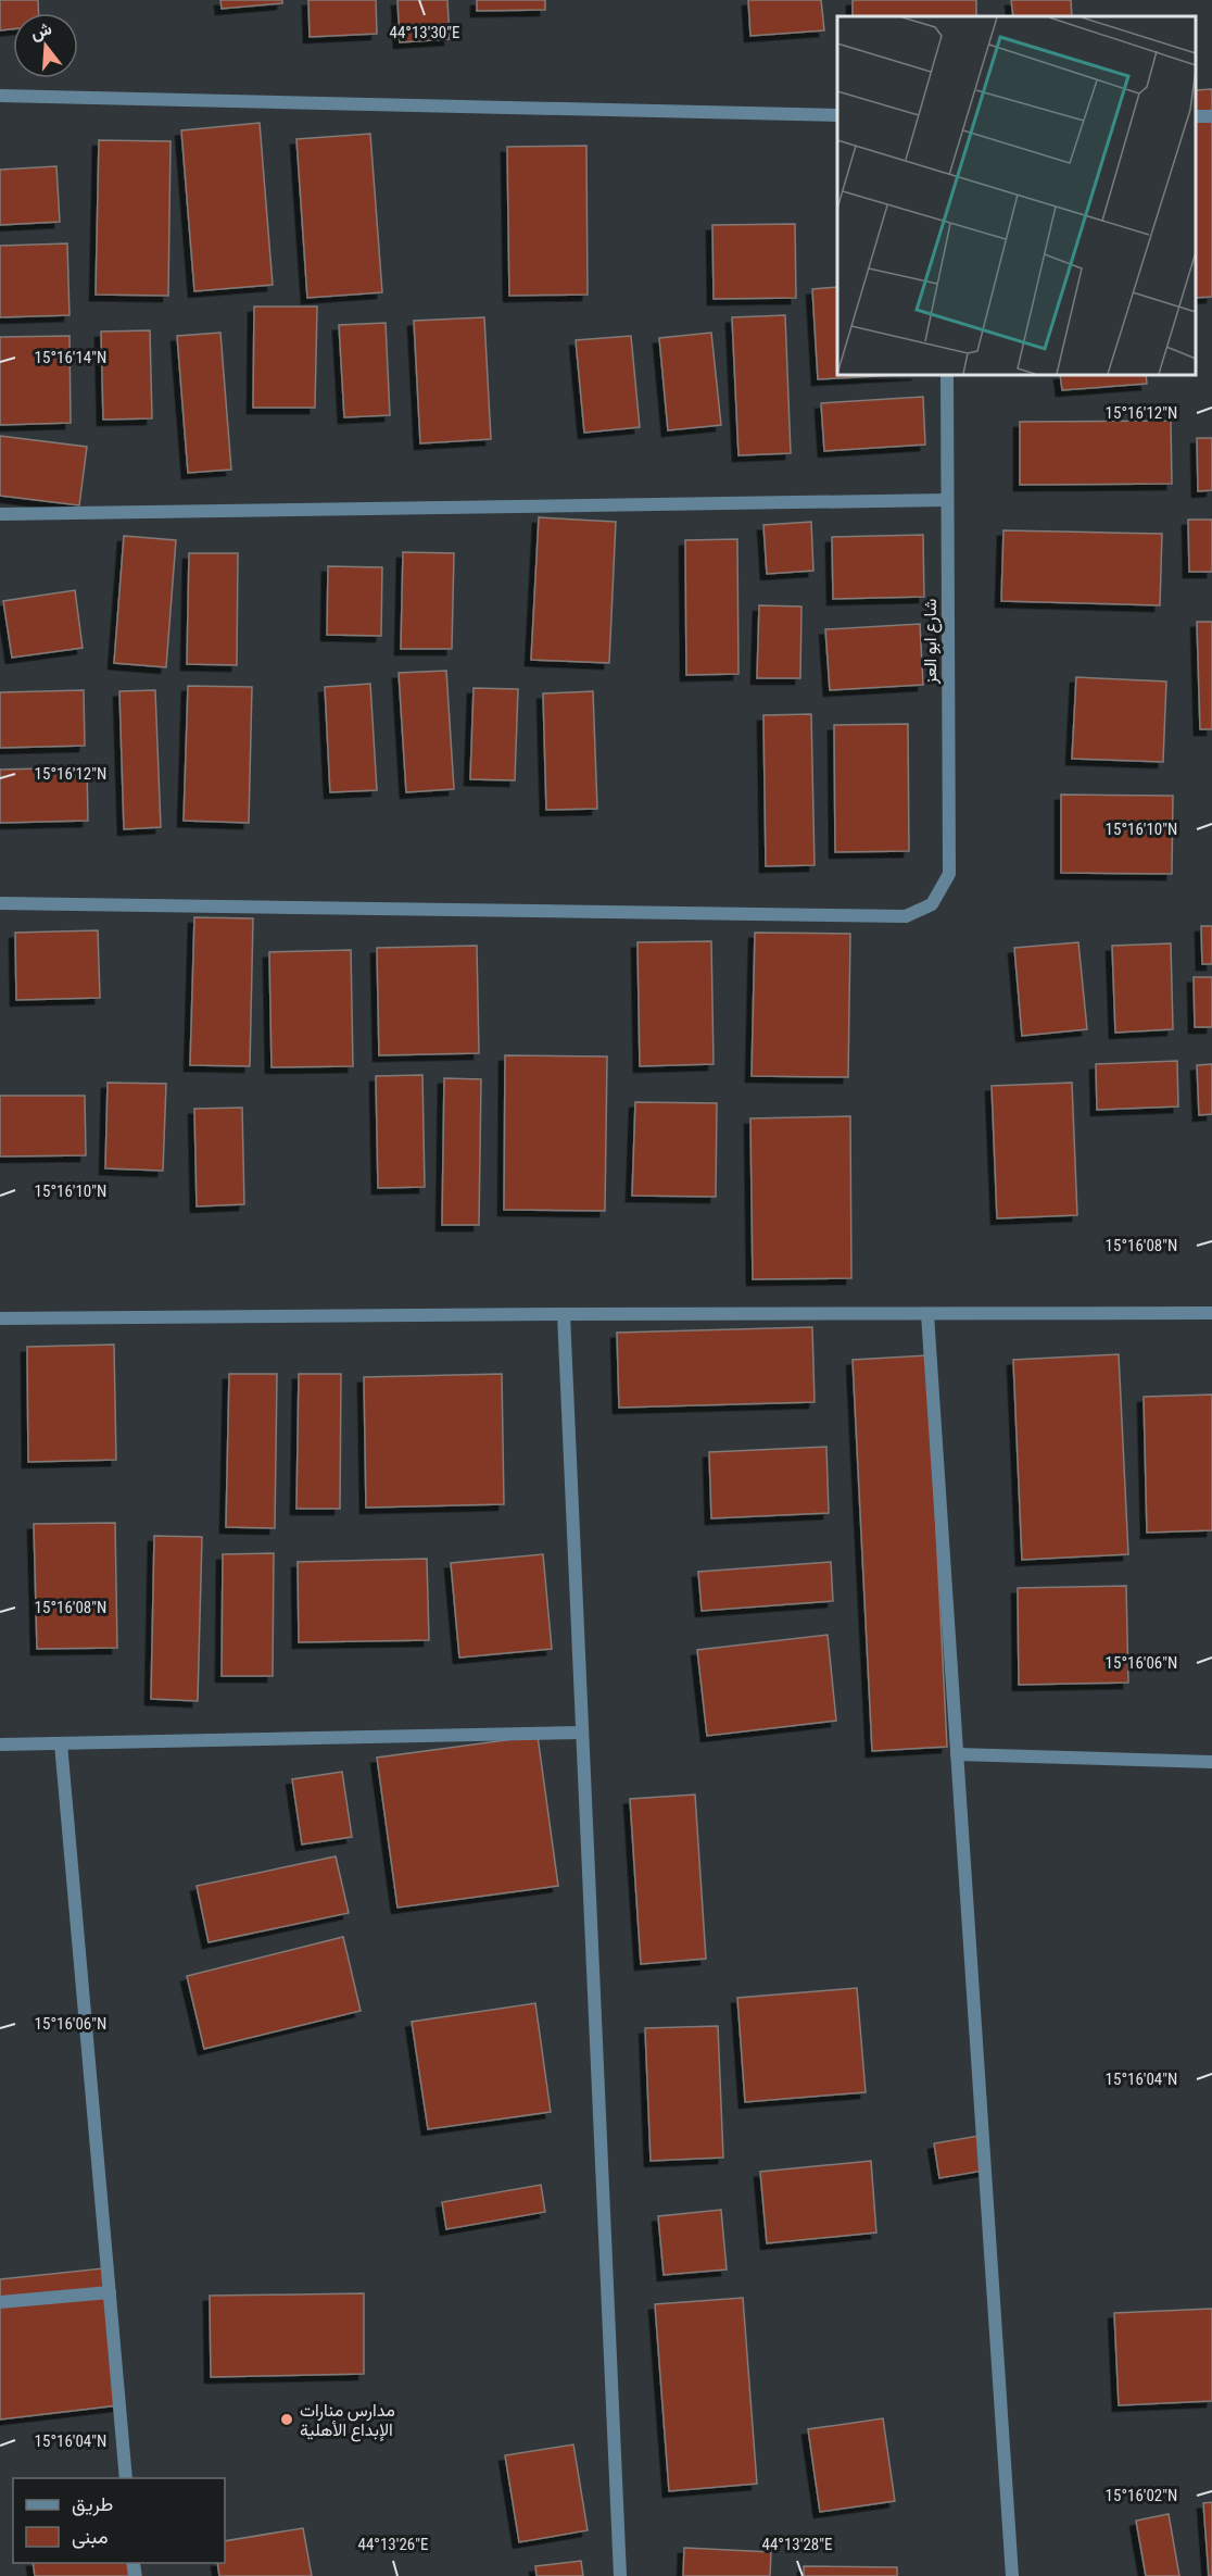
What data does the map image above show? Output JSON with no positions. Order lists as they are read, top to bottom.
{
  "streets": {
    "street": ["شارع ابو العز"]
  },
  "places": ["مدارس منارات الإبداع الأهلية"],
  "legend": ["طريق", "مبنى"],
  "north": "top",
  "coordinates": [
    "44°13'30\"E",
    "15°16'14\"N",
    "15°16'12\"N",
    "15°16'10\"N",
    "15°16'08\"N",
    "15°16'06\"N",
    "15°16'04\"N",
    "15°16'02\"N",
    "44°13'26\"E",
    "44°13'28\"E"
  ]
}
